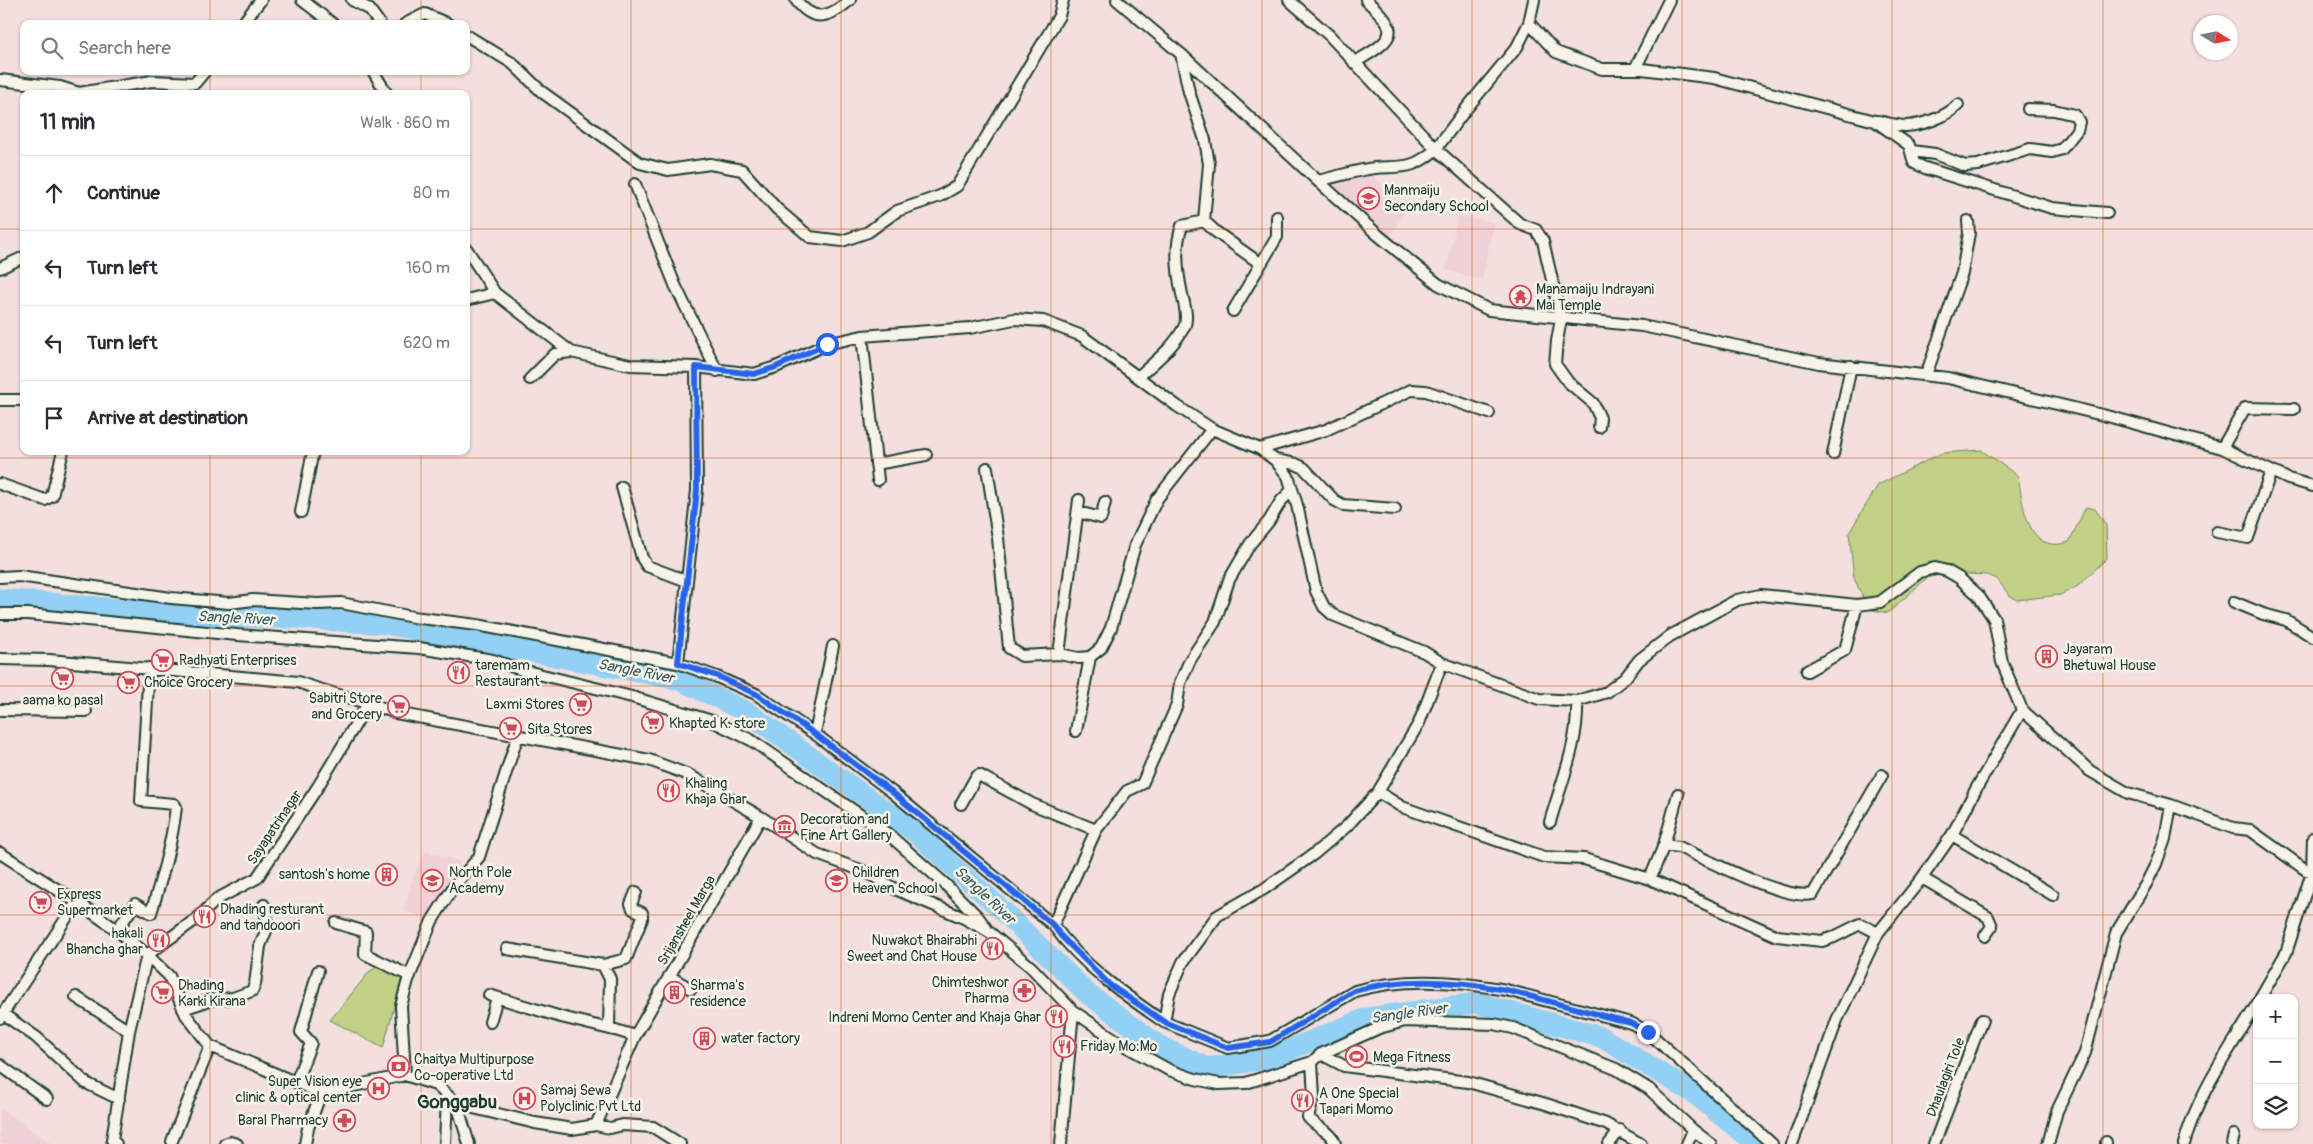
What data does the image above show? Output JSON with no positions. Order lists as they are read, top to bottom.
{
  "streets": {
    "street": ["Sayapatrinagar", "Srijansheel Marga", "Dhaulagiri Tole"]
  },
  "districts": ["Gonggabu"],
  "water": ["Sangle River"],
  "places": {
    "school or university": ["Manmaiju Secondary School", "North Pole Academy", "Children Heaven School"],
    "temple": ["Manamaiju Indrayani Mai Temple"],
    "building": [
      "Jayaram Bhetuwal House",
      "santosh's home",
      "Sharma's residence",
      "water factory"
    ],
    "supermarket": [
      "Radhyati Enterprises",
      "aama ko pasal",
      "Choice Grocery",
      "Laxmi Stores",
      "Sabitri Store and Grocery",
      "Khapted K. store",
      "Sita Stores",
      "Express Supermarket",
      "Dhading Karki Kirana"
    ],
    "restaurant": [
      "taremam Restaurant",
      "Khaling Khaja Ghar",
      "Dhading resturant and tandooori",
      "hakali Bhancha ghar",
      "Nuwakot Bhairabhi Sweet and Chat House",
      "Indreni Momo Center and Khaja Ghar",
      "Friday Mo:Mo",
      "A One Special Tapari Momo"
    ],
    "museum": ["Decoration and Fine Art Gallery"],
    "pharmacy": ["Chimteshwor Pharma", "Baral Pharmacy"],
    "sports": ["Mega Fitness"],
    "bank": ["Chaitya Multipurpose Co-operative Ltd"],
    "hospital": ["Super Vision eye clinic & optical center", "Samaj Sewa Polyclinic Pvt Ltd"]
  },
  "north": "right",
  "page": {
    "search": "Search here",
    "heading": ["11 min", "Walk · 860 m"],
    "list": [
      ["Continue", "80 m"],
      ["Turn left", "160 m"],
      ["Turn left", "620 m"],
      "Arrive at destination"
    ],
    "map_buttons": ["+", "−"]
  }
}
